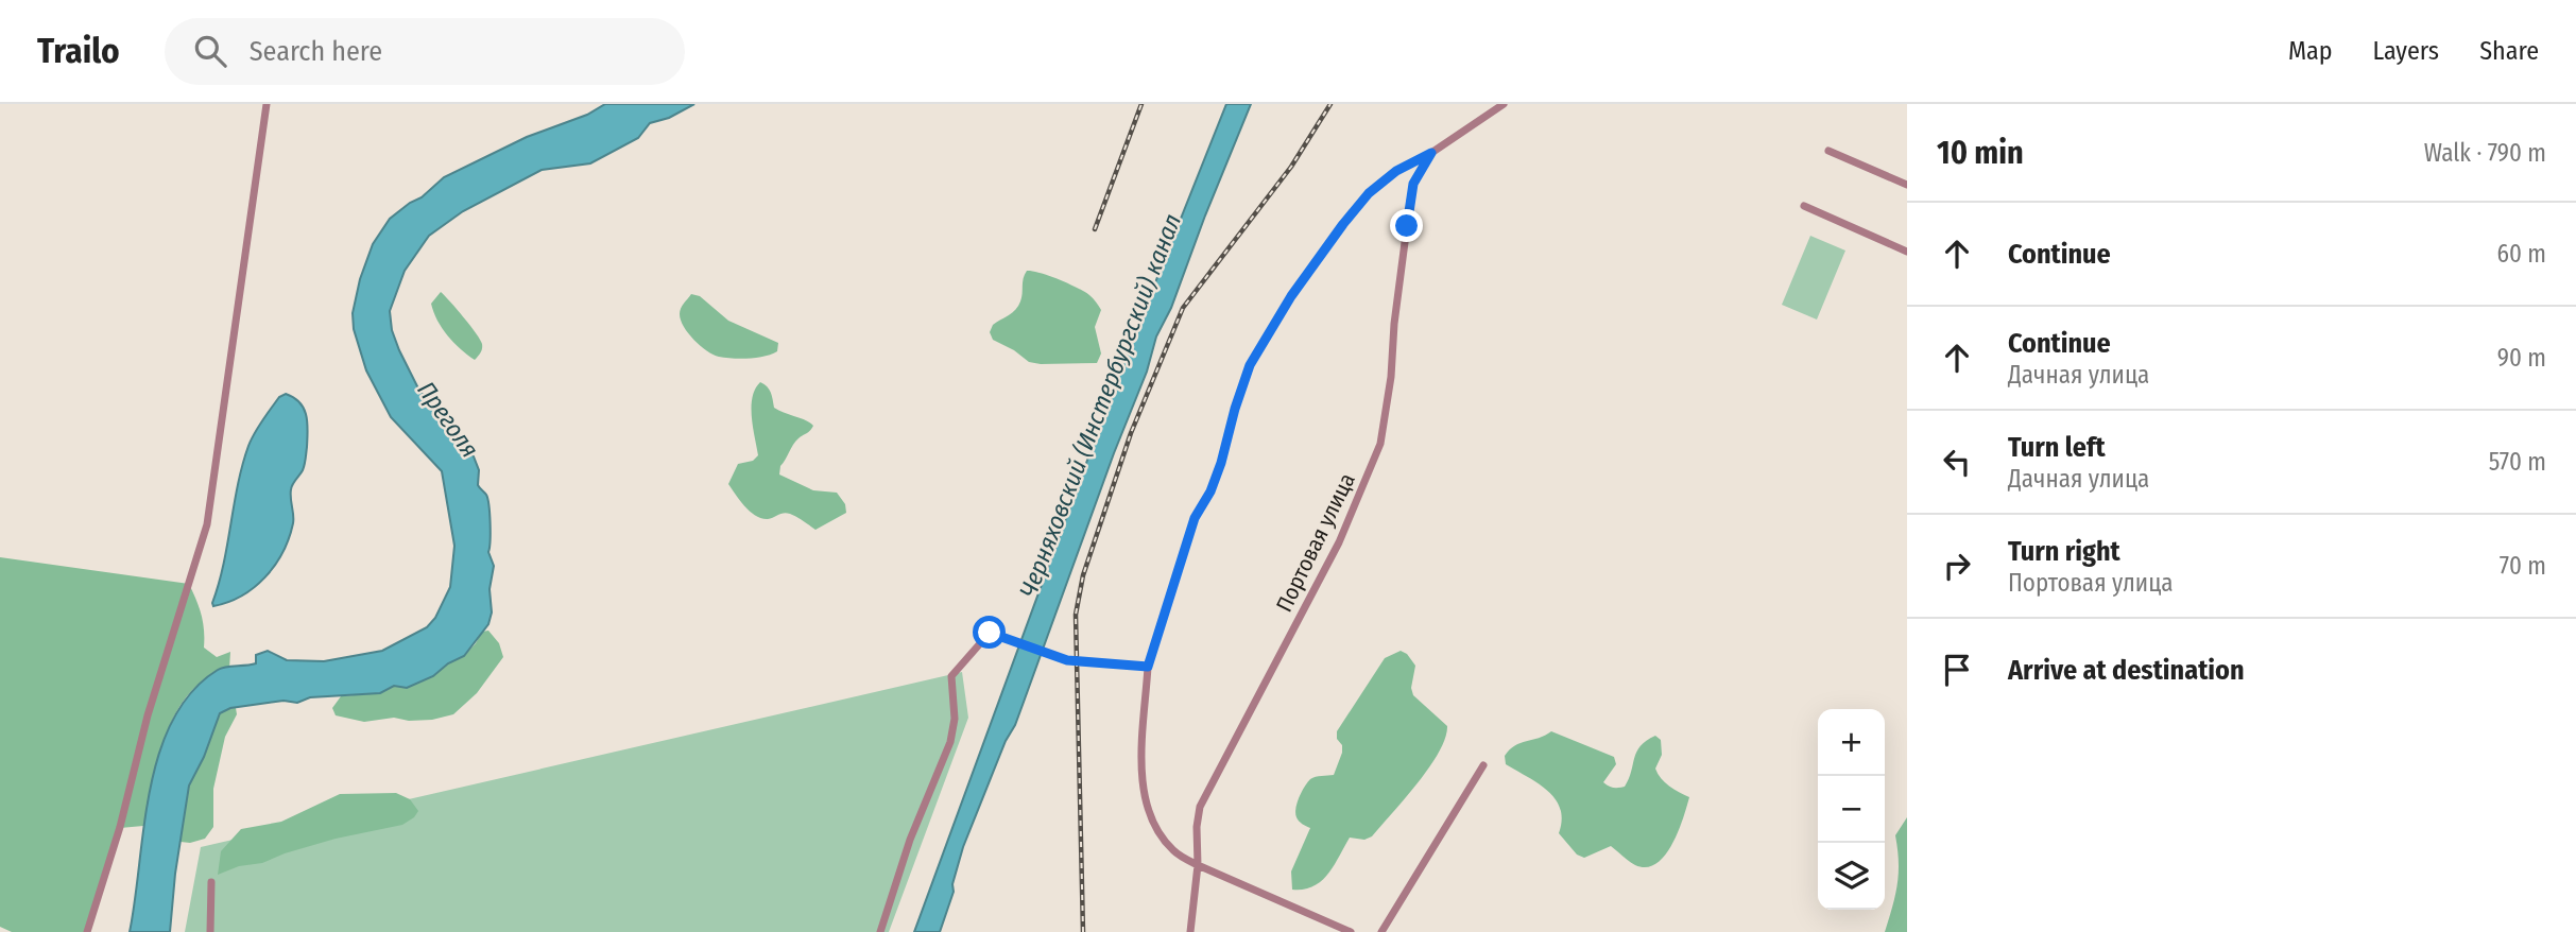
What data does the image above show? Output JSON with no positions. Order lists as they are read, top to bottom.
{
  "streets": {
    "street": ["Портовая улица"]
  },
  "water": ["Черняховский (Инстербургский) канал", "Преголя"],
  "page": {
    "header": "Trailo",
    "search": "Search here",
    "nav": ["Map", "Layers", "Share"],
    "heading": ["10 min", "Walk · 790 m"],
    "list": [
      ["Continue", "60 m"],
      ["Continue", "Дачная улица", "90 m"],
      ["Turn left", "Дачная улица", "570 m"],
      ["Turn right", "Портовая улица", "70 m"],
      "Arrive at destination"
    ],
    "map_buttons": ["+", "−"]
  }
}
